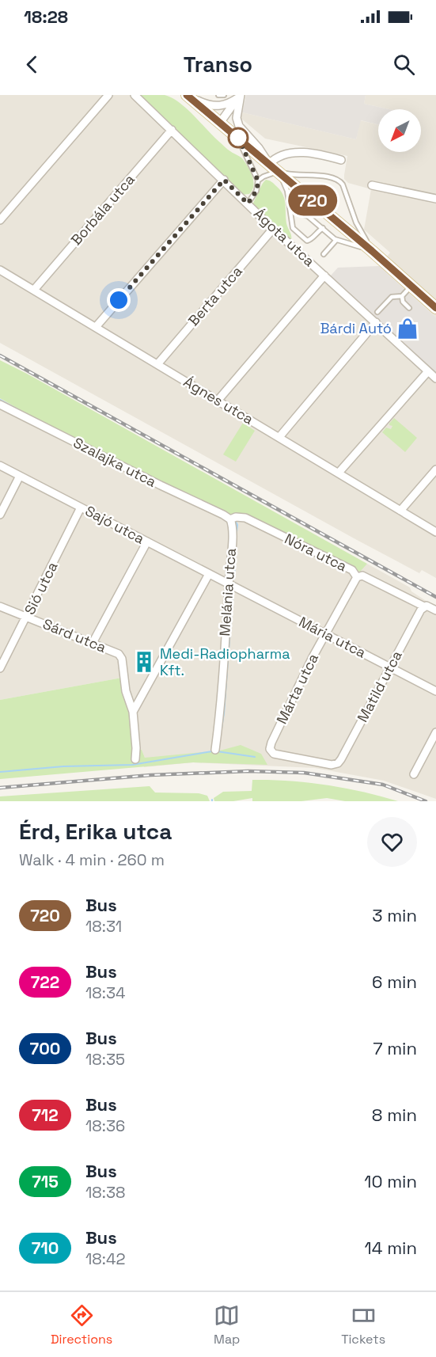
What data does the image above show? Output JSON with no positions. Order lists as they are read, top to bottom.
{
  "streets": {
    "street": [
      "Borbála utca",
      "Ágota utca",
      "Berta utca",
      "Ágnes utca",
      "Szalajka utca",
      "Sajó utca",
      "Nóra utca",
      "Sió utca",
      "Melánia utca",
      "Sárd utca",
      "Mária utca",
      "Matild utca",
      "Márta utca"
    ]
  },
  "crossings": [
    ["Borbála utca", "Ágota utca"],
    ["Borbála utca", "Ágnes utca"],
    ["Ágota utca", "Berta utca"],
    ["Berta utca", "Ágnes utca"],
    ["Szalajka utca", "Nóra utca"],
    ["Szalajka utca", "Melánia utca"],
    ["Sajó utca", "Sió utca"],
    ["Sajó utca", "Melánia utca"],
    ["Sajó utca", "Mária utca"],
    ["Nóra utca", "Melánia utca"],
    ["Nóra utca", "Matild utca"],
    ["Nóra utca", "Márta utca"],
    ["Sió utca", "Sárd utca"],
    ["Melánia utca", "Mária utca"],
    ["Mária utca", "Matild utca"],
    ["Mária utca", "Márta utca"],
    ["Matild utca", "Márta utca"]
  ],
  "places": {
    "shop": ["Bárdi Autó"],
    "building": ["Medi-Radiopharma Kft."]
  },
  "lines": ["bus line 720"],
  "north": "bottom left",
  "page": {
    "status": "18:28",
    "header": "Transo",
    "on_map": "720",
    "heading": ["Érd, Erika utca", "Walk · 4 min · 260 m"],
    "list": [
      {
        "mark": "720",
        "name": "Bus",
        "note": "18:31",
        "value": "3 min"
      },
      {
        "mark": "722",
        "name": "Bus",
        "note": "18:34",
        "value": "6 min"
      },
      {
        "mark": "700",
        "name": "Bus",
        "note": "18:35",
        "value": "7 min"
      },
      {
        "mark": "712",
        "name": "Bus",
        "note": "18:36",
        "value": "8 min"
      },
      {
        "mark": "715",
        "name": "Bus",
        "note": "18:38",
        "value": "10 min"
      },
      {
        "mark": "710",
        "name": "Bus",
        "note": "18:42",
        "value": "14 min"
      }
    ],
    "tabs": ["Directions", "Map", "Tickets"]
  }
}
